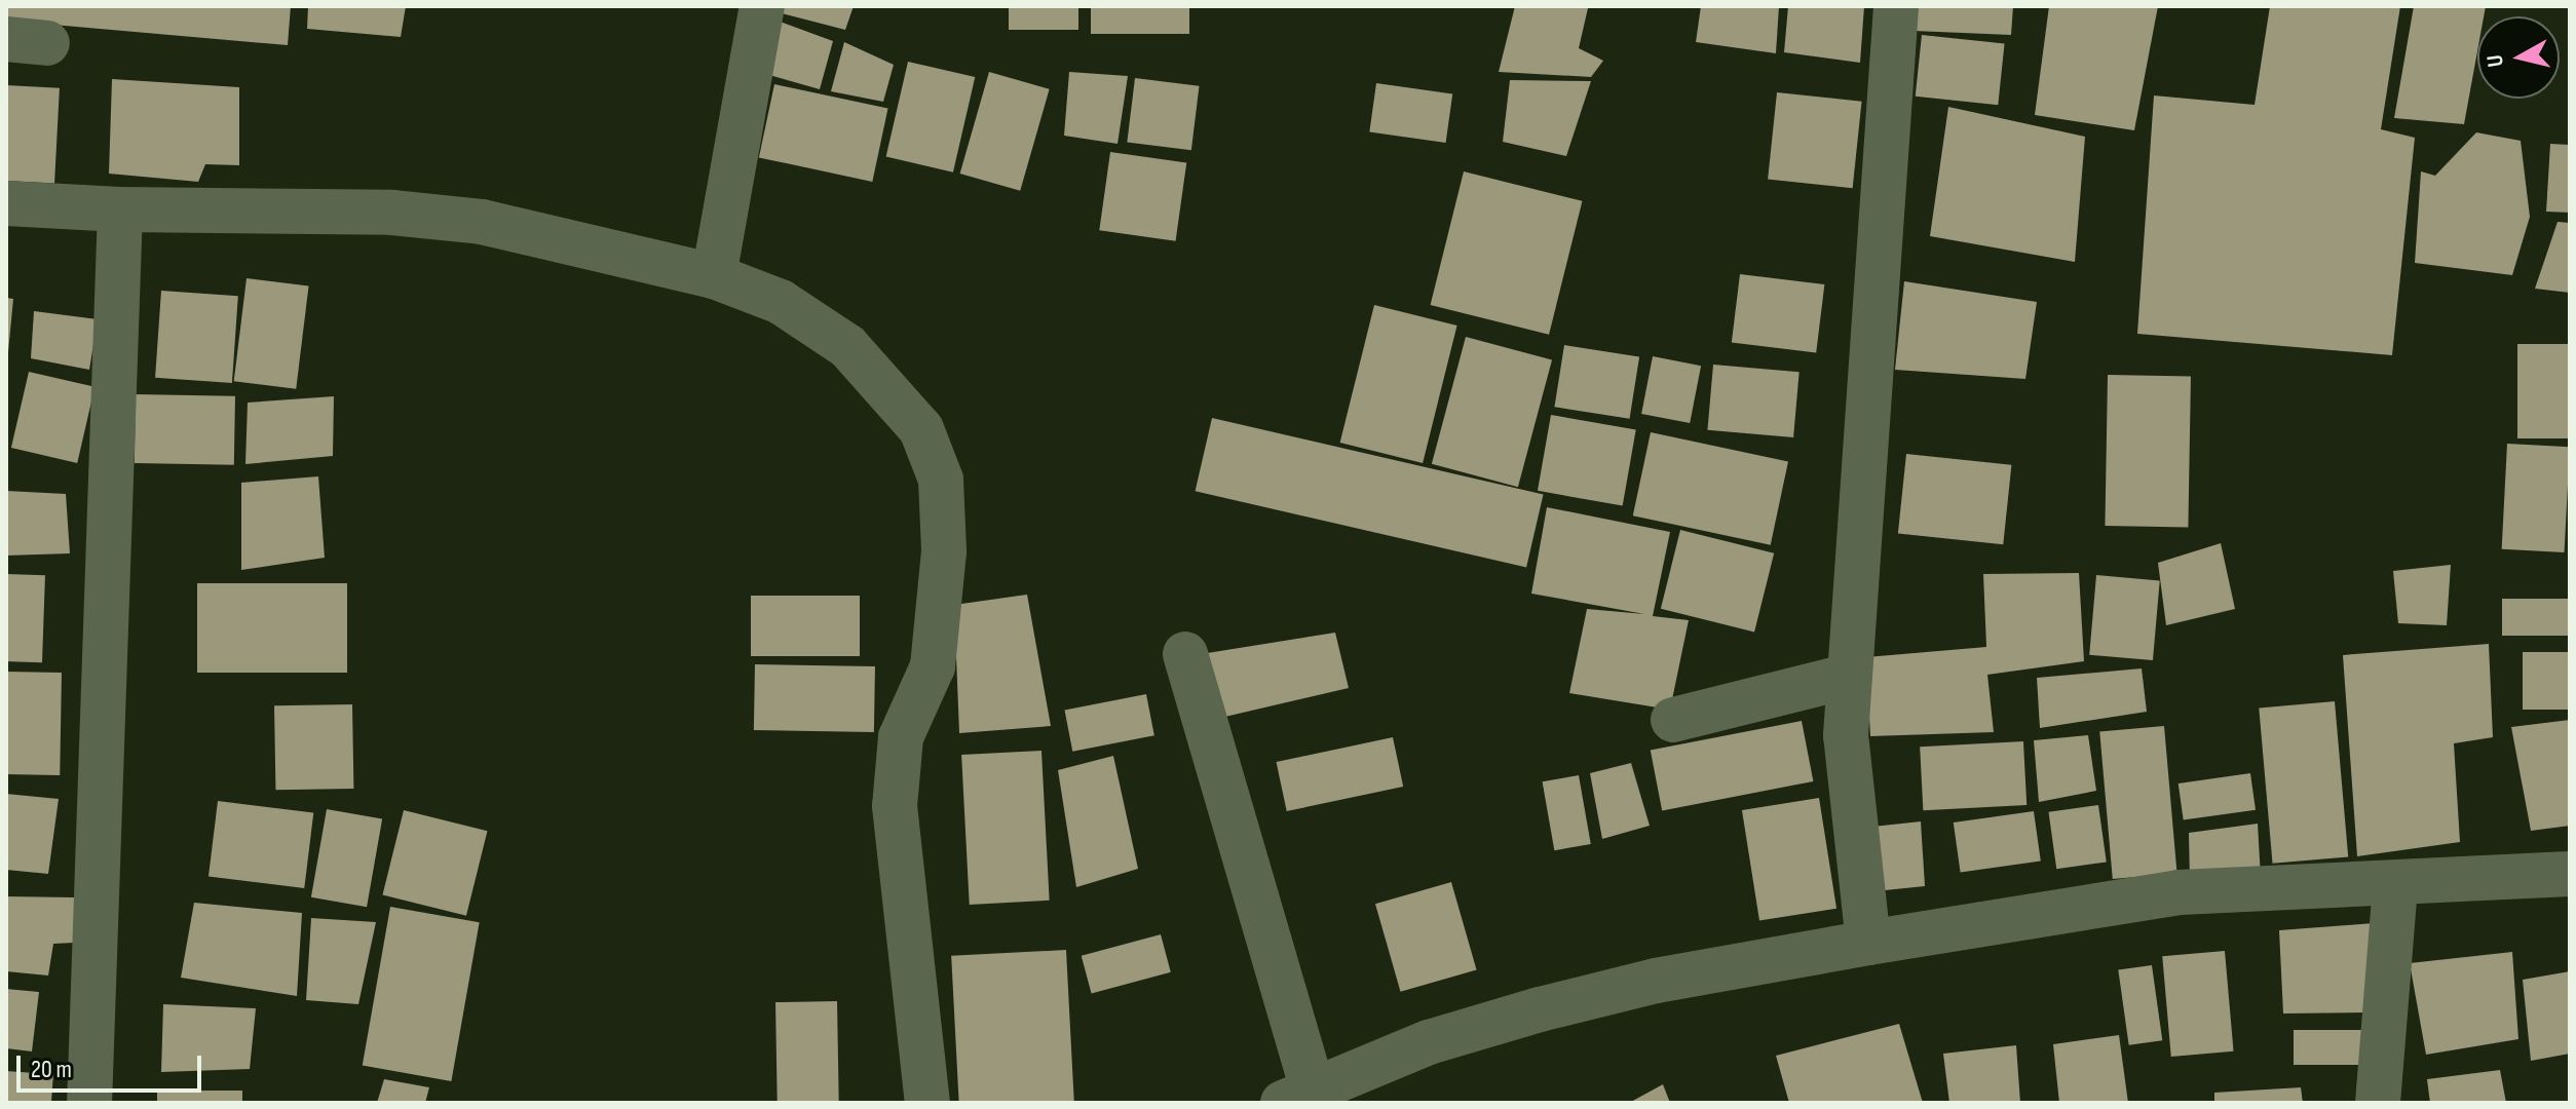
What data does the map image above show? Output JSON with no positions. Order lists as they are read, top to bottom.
{
  "scale_bar": "20 m",
  "north": "left"
}
